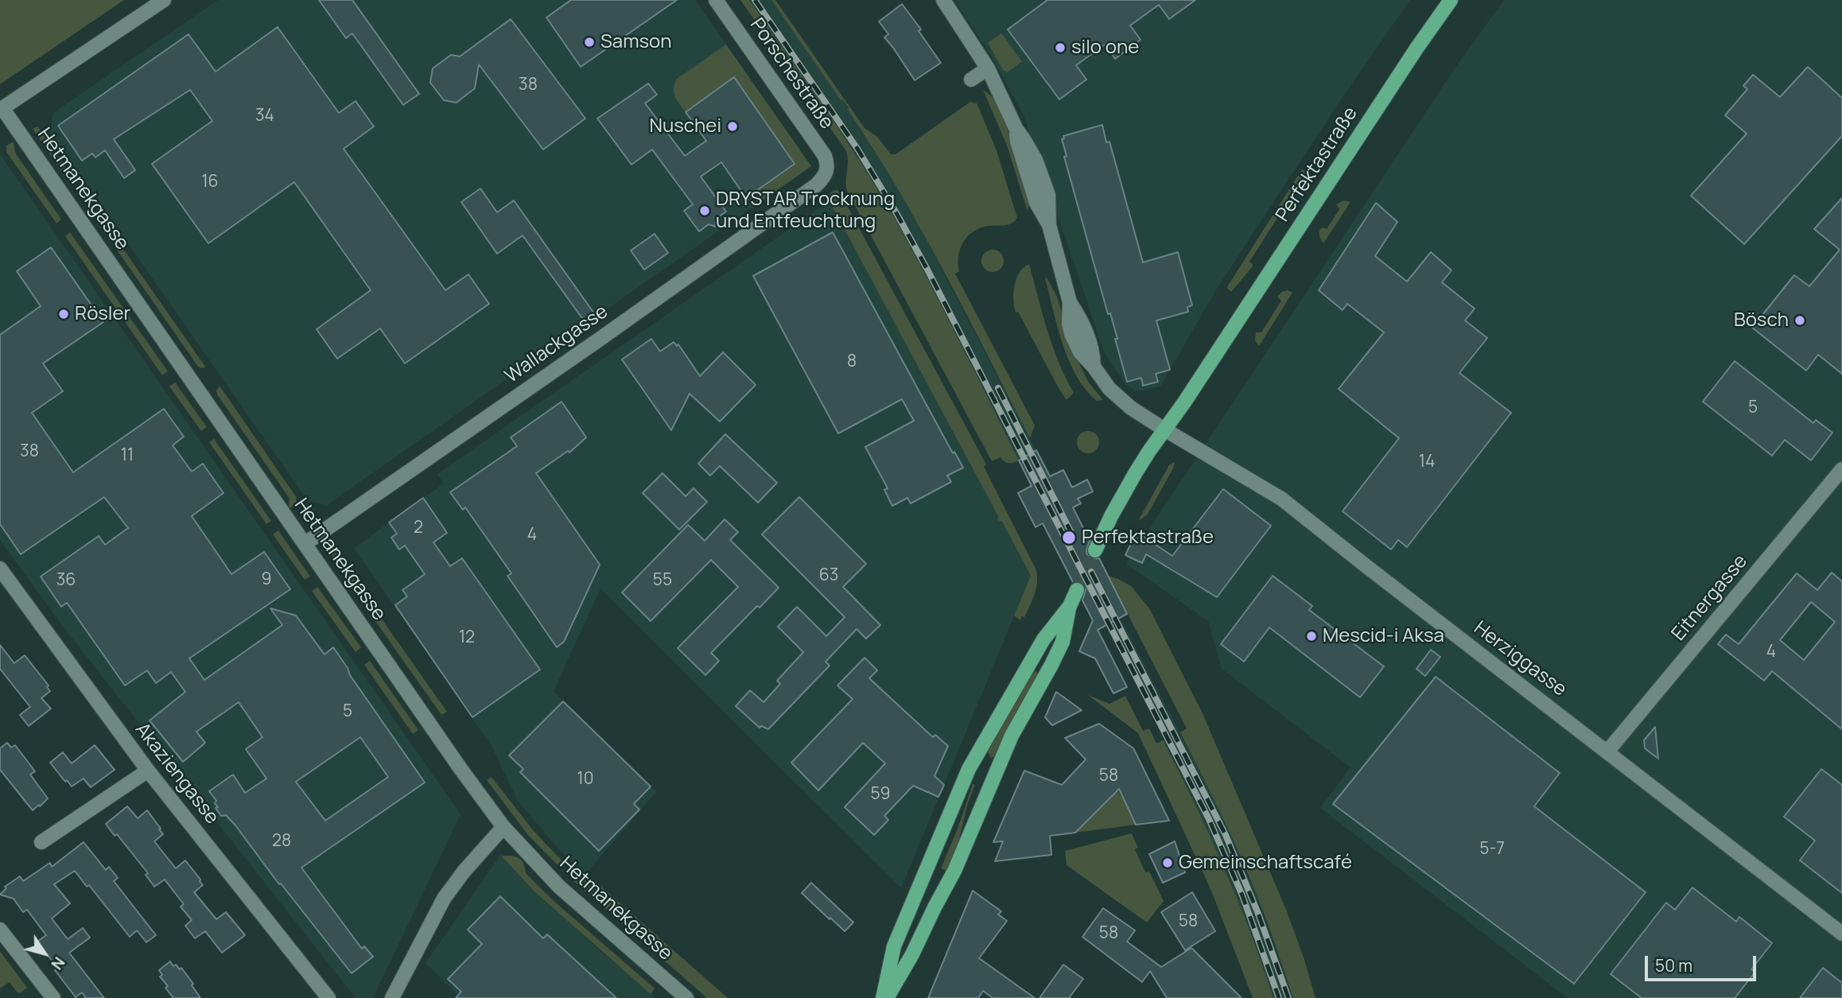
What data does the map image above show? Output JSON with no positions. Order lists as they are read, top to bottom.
{
  "streets": {
    "main road": ["Perfektastraße"],
    "street": [
      "Porschestraße",
      "Hetmanekgasse",
      "Wallackgasse",
      "Eitnergasse",
      "Herziggasse",
      "Akaziengasse"
    ]
  },
  "crossings": [
    ["Porschestraße", "Wallackgasse"],
    ["Perfektastraße", "Herziggasse"],
    ["Hetmanekgasse", "Wallackgasse"],
    ["Eitnergasse", "Herziggasse"]
  ],
  "places": [
    "Samson",
    "silo one",
    "Nuschei",
    "DRYSTAR Trocknung und Entfeuchtung",
    "Rösler",
    "Bösch",
    "Perfektastraße",
    "Mescid-i Aksa",
    "Gemeinschaftscafé"
  ],
  "house_numbers": [
    "38",
    "34",
    "16",
    "8",
    "5",
    "38",
    "11",
    "14",
    "2",
    "4",
    "63",
    "9",
    "36",
    "55",
    "12",
    "4",
    "5",
    "58",
    "10",
    "59",
    "28",
    "5-7",
    "58",
    "58"
  ],
  "scale_bar": "50 m",
  "north": "bottom right"
}
